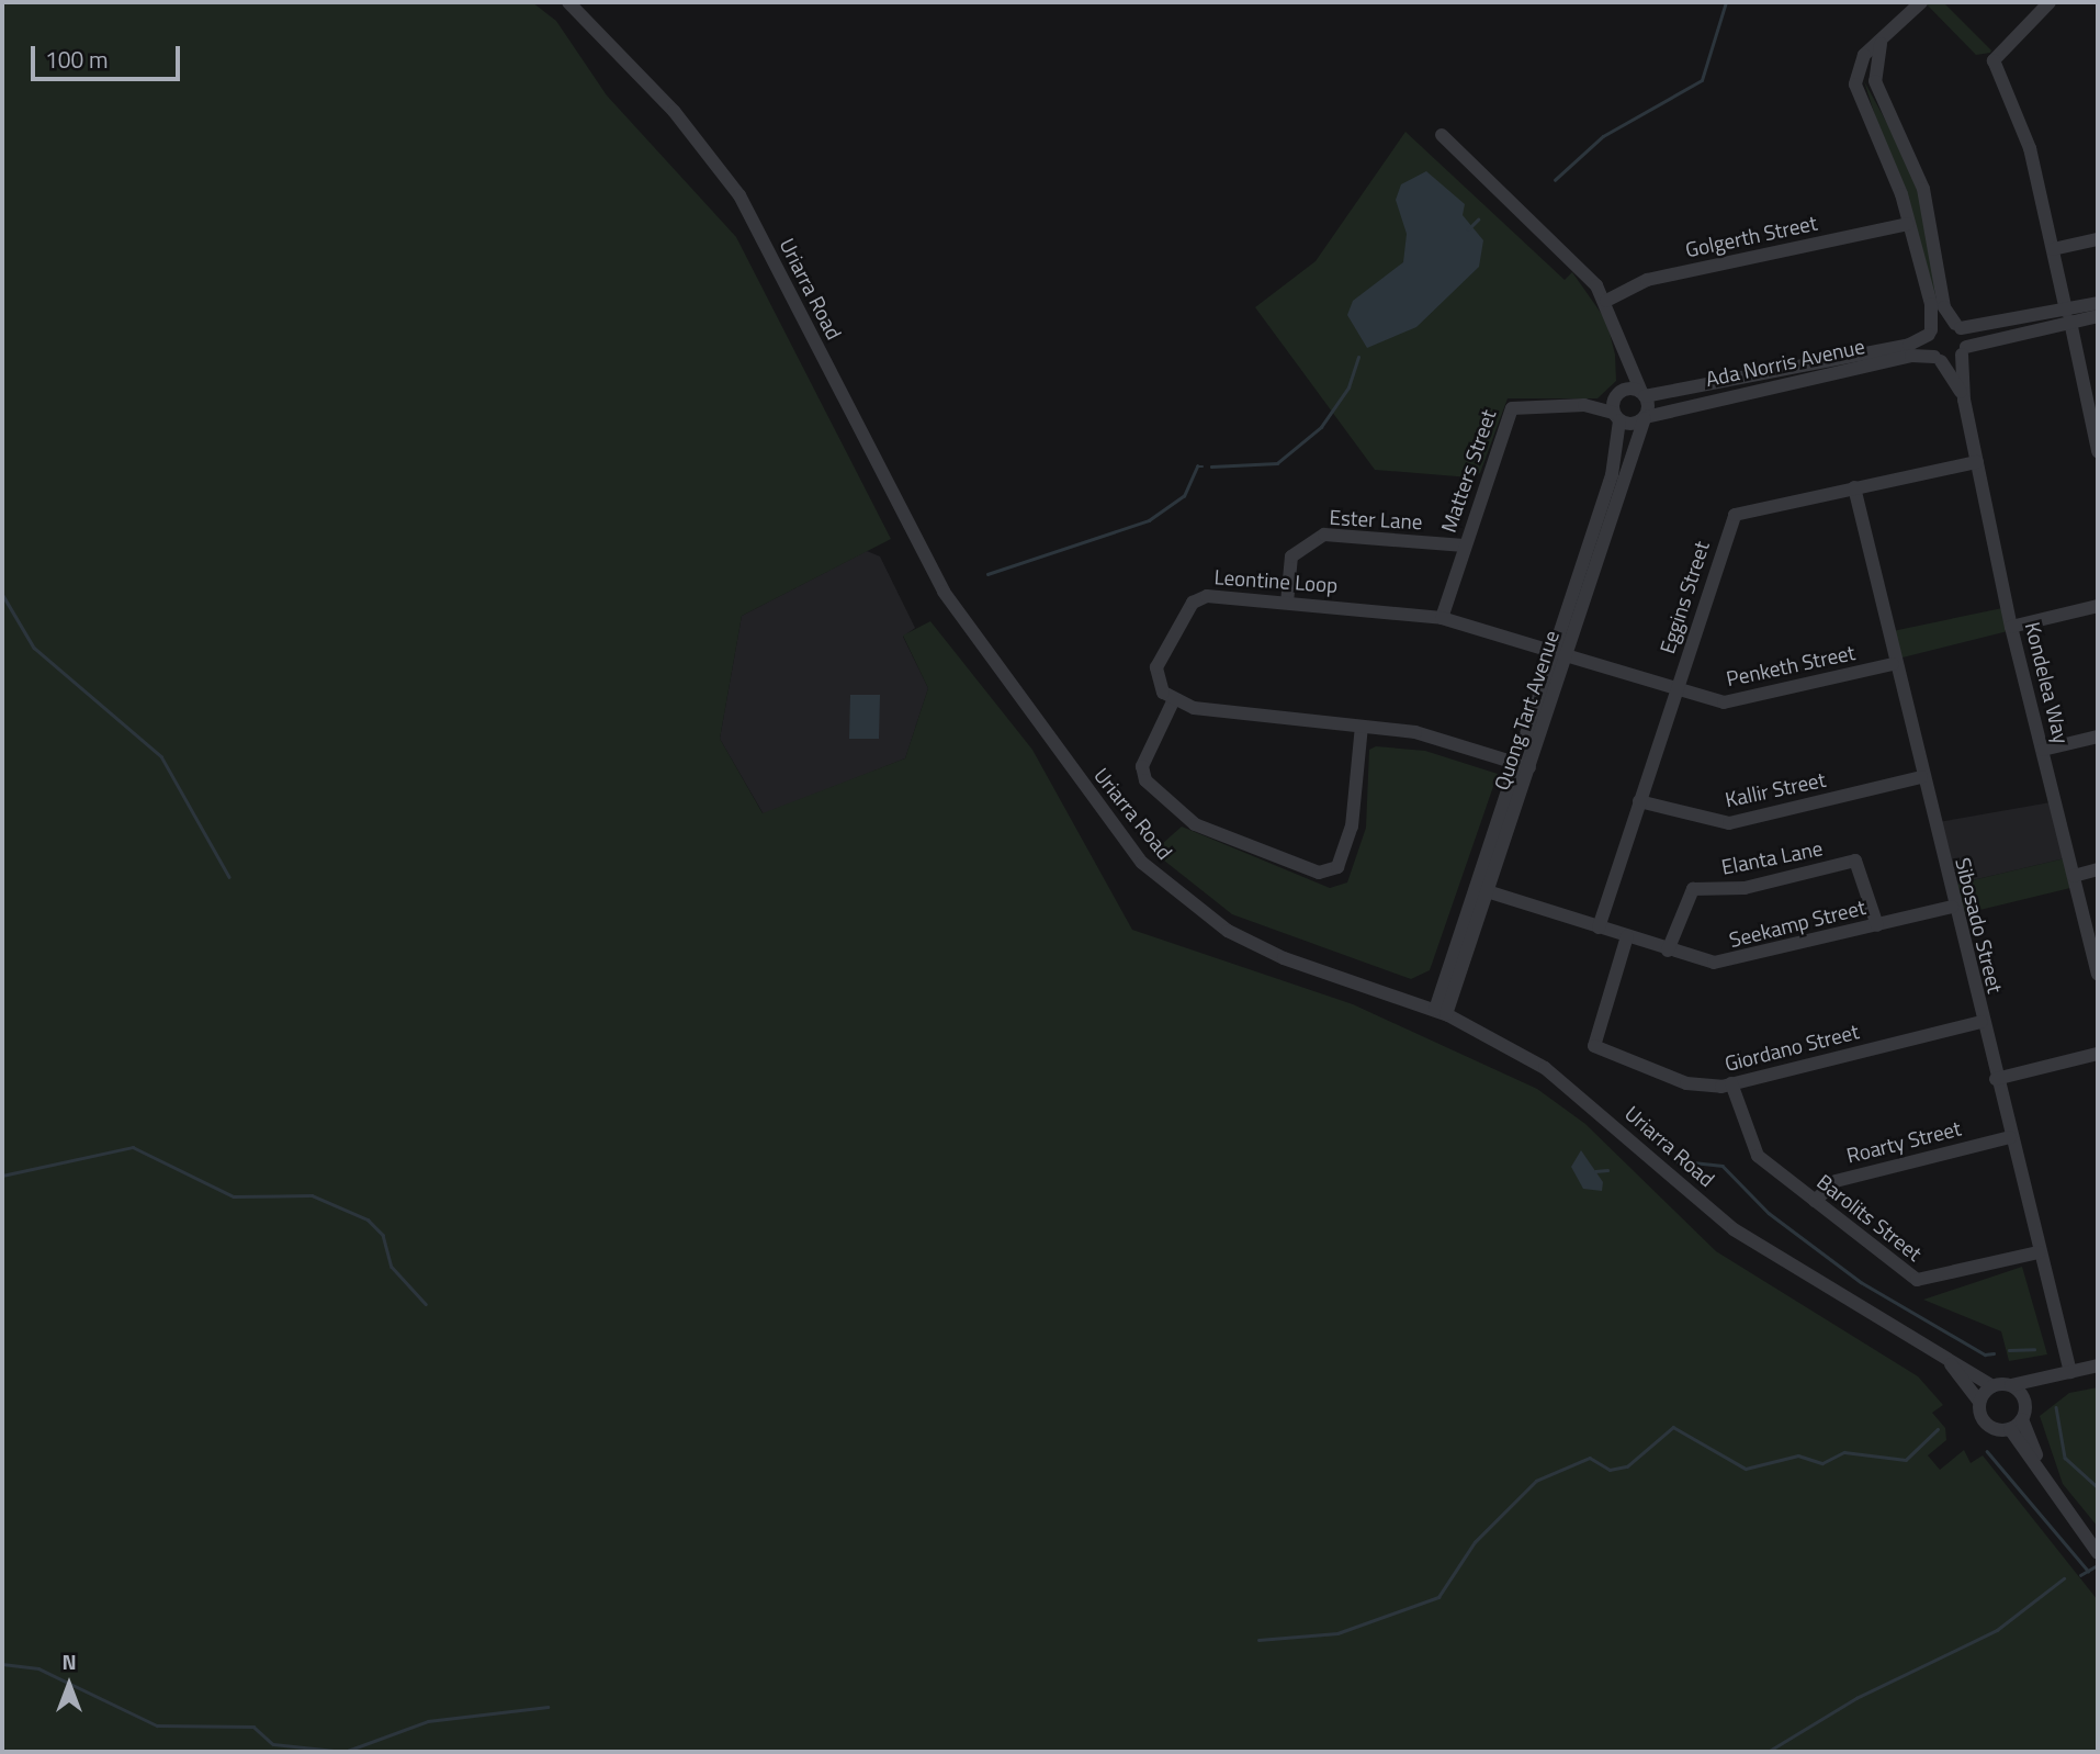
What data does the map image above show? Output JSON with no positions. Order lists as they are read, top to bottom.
{
  "streets": {
    "street": [
      "Golgerth Street",
      "Uriarra Road",
      "Ada Norris Avenue",
      "Matters Street",
      "Ester Lane",
      "Leontine Loop",
      "Eggins Street",
      "Penketh Street",
      "Kondelea Way",
      "Quong Tart Avenue",
      "Kallir Street",
      "Elanta Lane",
      "Seekamp Street",
      "Sibosado Street",
      "Giordano Street",
      "Roarty Street",
      "Barolits Street"
    ]
  },
  "crossings": [
    ["Golgerth Street", "Kondelea Way"],
    ["Uriarra Road", "Quong Tart Avenue"],
    ["Ada Norris Avenue", "Matters Street"],
    ["Ada Norris Avenue", "Kondelea Way"],
    ["Ada Norris Avenue", "Quong Tart Avenue"],
    ["Matters Street", "Ester Lane"],
    ["Matters Street", "Leontine Loop"],
    ["Matters Street", "Quong Tart Avenue"],
    ["Ester Lane", "Leontine Loop"],
    ["Leontine Loop", "Penketh Street"],
    ["Leontine Loop", "Quong Tart Avenue"],
    ["Eggins Street", "Penketh Street"],
    ["Eggins Street", "Kondelea Way"],
    ["Eggins Street", "Kallir Street"],
    ["Eggins Street", "Seekamp Street"],
    ["Eggins Street", "Sibosado Street"],
    ["Penketh Street", "Quong Tart Avenue"],
    ["Penketh Street", "Sibosado Street"],
    ["Quong Tart Avenue", "Seekamp Street"],
    ["Kallir Street", "Sibosado Street"],
    ["Elanta Lane", "Seekamp Street"],
    ["Seekamp Street", "Sibosado Street"],
    ["Seekamp Street", "Giordano Street"],
    ["Sibosado Street", "Giordano Street"],
    ["Sibosado Street", "Roarty Street"],
    ["Sibosado Street", "Barolits Street"],
    ["Giordano Street", "Barolits Street"],
    ["Roarty Street", "Barolits Street"]
  ],
  "scale_bar": "100 m",
  "north": "top"
}
